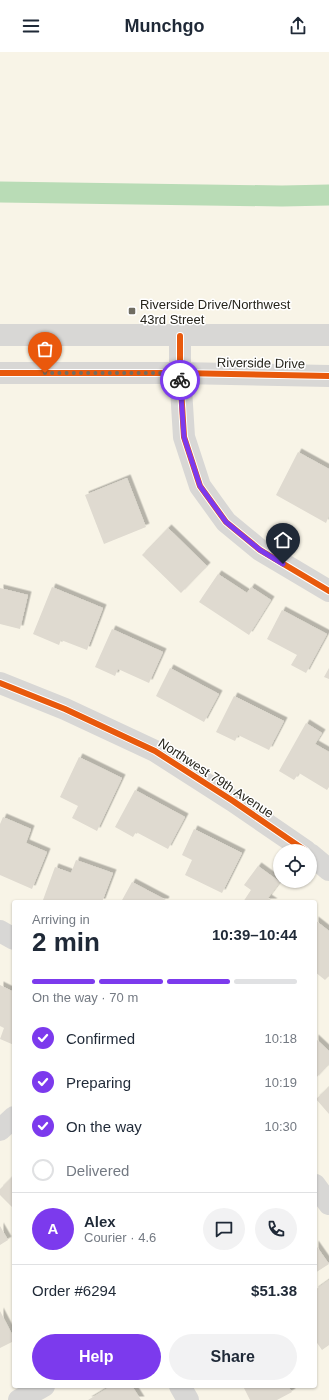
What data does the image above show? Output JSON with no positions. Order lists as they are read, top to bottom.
{
  "streets": {
    "street": ["Riverside Drive", "Northwest 79th Avenue"]
  },
  "places": {
    "transit": ["Riverside Drive/Northwest 43rd Street"]
  },
  "page": {
    "header": "Munchgo",
    "heading": ["2 min", "Arriving in", "10:39–10:44"],
    "panel": [
      "Alex",
      "Courier · 4.6",
      "Order #6294",
      "$51.38"
    ],
    "bar": "On the way · 70 m",
    "list": [
      ["Confirmed", "10:18"],
      ["Preparing", "10:19"],
      ["On the way", "10:30"],
      "Delivered"
    ],
    "round": "A",
    "buttons": ["Help", "Share"]
  }
}
